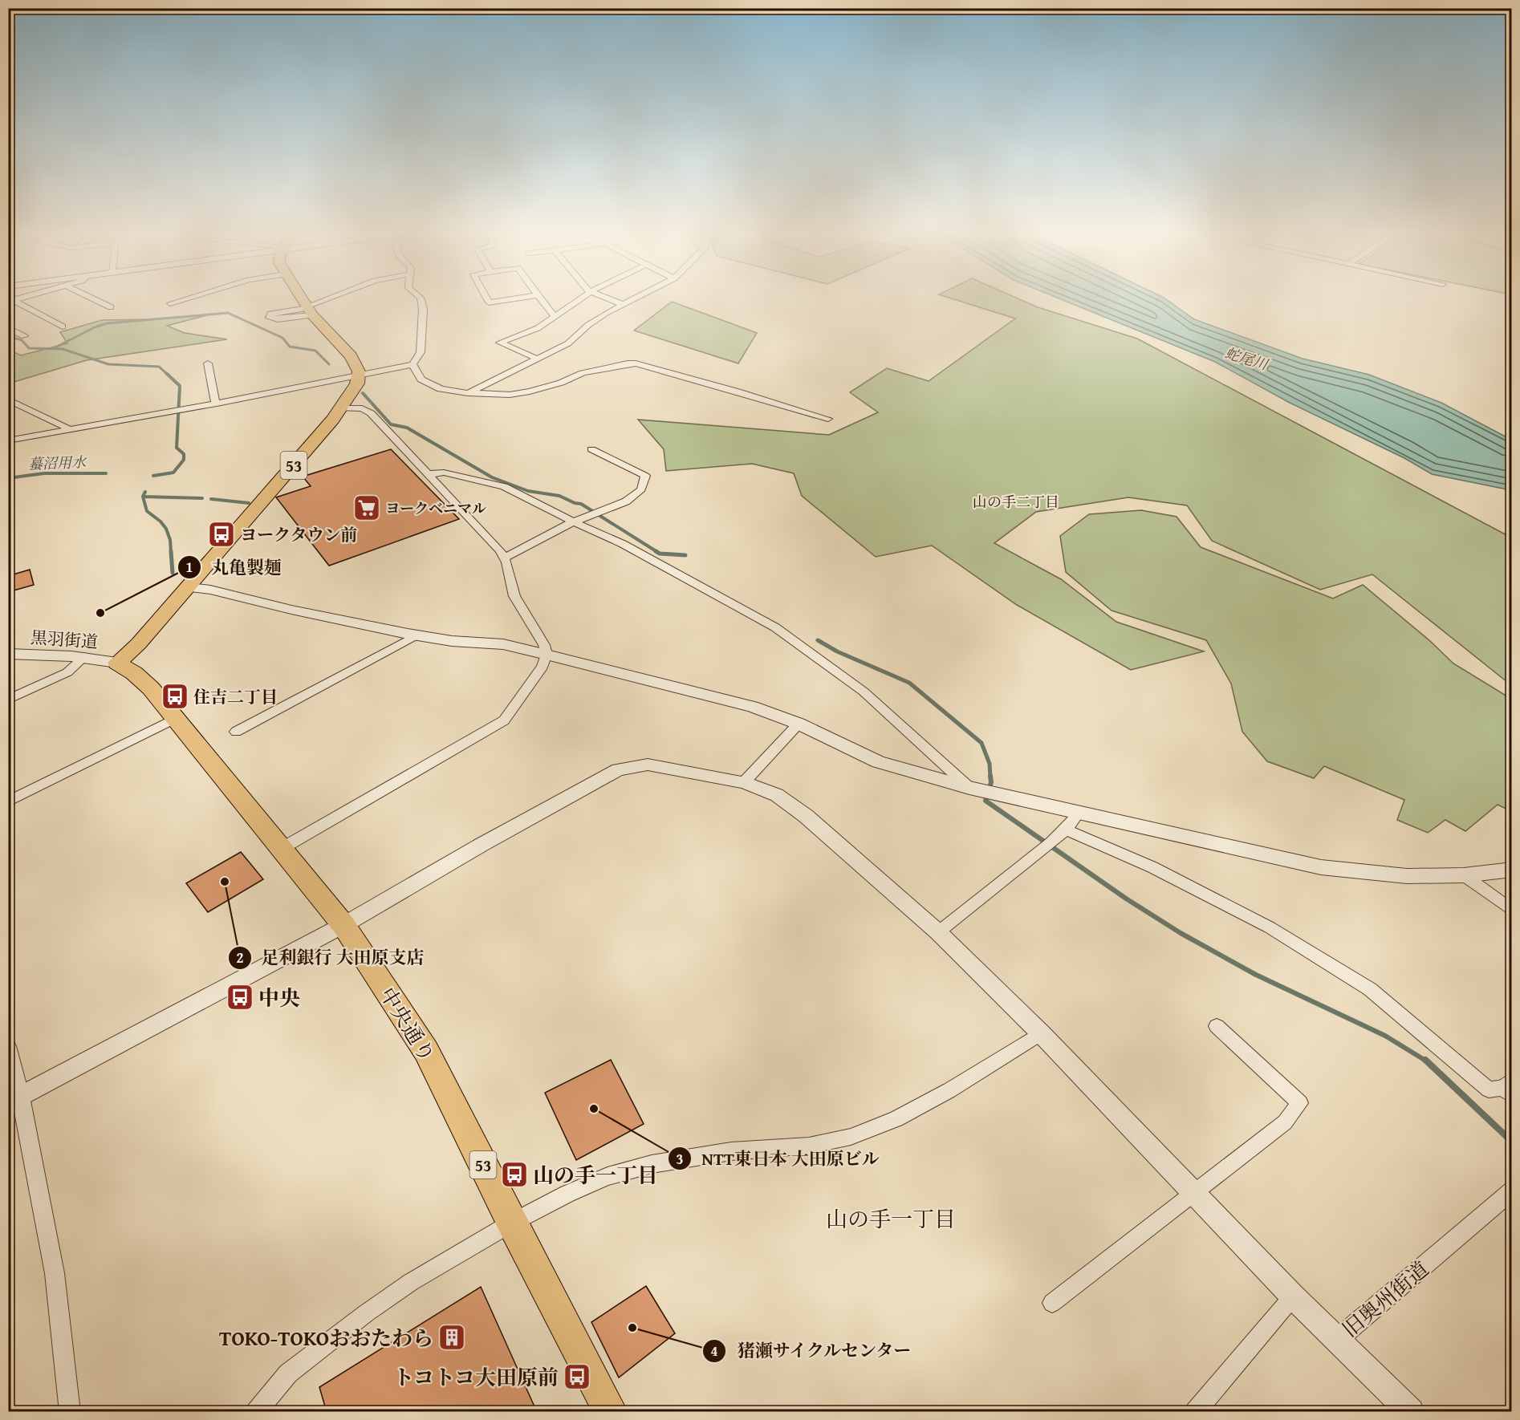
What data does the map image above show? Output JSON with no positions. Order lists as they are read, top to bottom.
{
  "streets": {
    "main road": ["53", "中央通り"],
    "street": ["黒羽街道", "旧奥州街道"]
  },
  "crossings": [
    ["53", "黒羽街道"],
    ["53", "中央通り"],
    ["黒羽街道", "中央通り"]
  ],
  "districts": ["山の手二丁目", "山の手一丁目"],
  "water": ["蛇尾川", "蟇沼用水"],
  "places": {
    "supermarket": ["ヨークベニマル"],
    "bus stop": [
      "ヨークタウン前",
      "住吉二丁目",
      "中央",
      "山の手一丁目",
      "トコトコ大田原前"
    ],
    "other": [
      "丸亀製麺",
      "足利銀行 大田原支店",
      "NTT東日本 大田原ビル",
      "猪瀬サイクルセンター"
    ],
    "building": ["TOKO-TOKOおおたわら"]
  }
}
